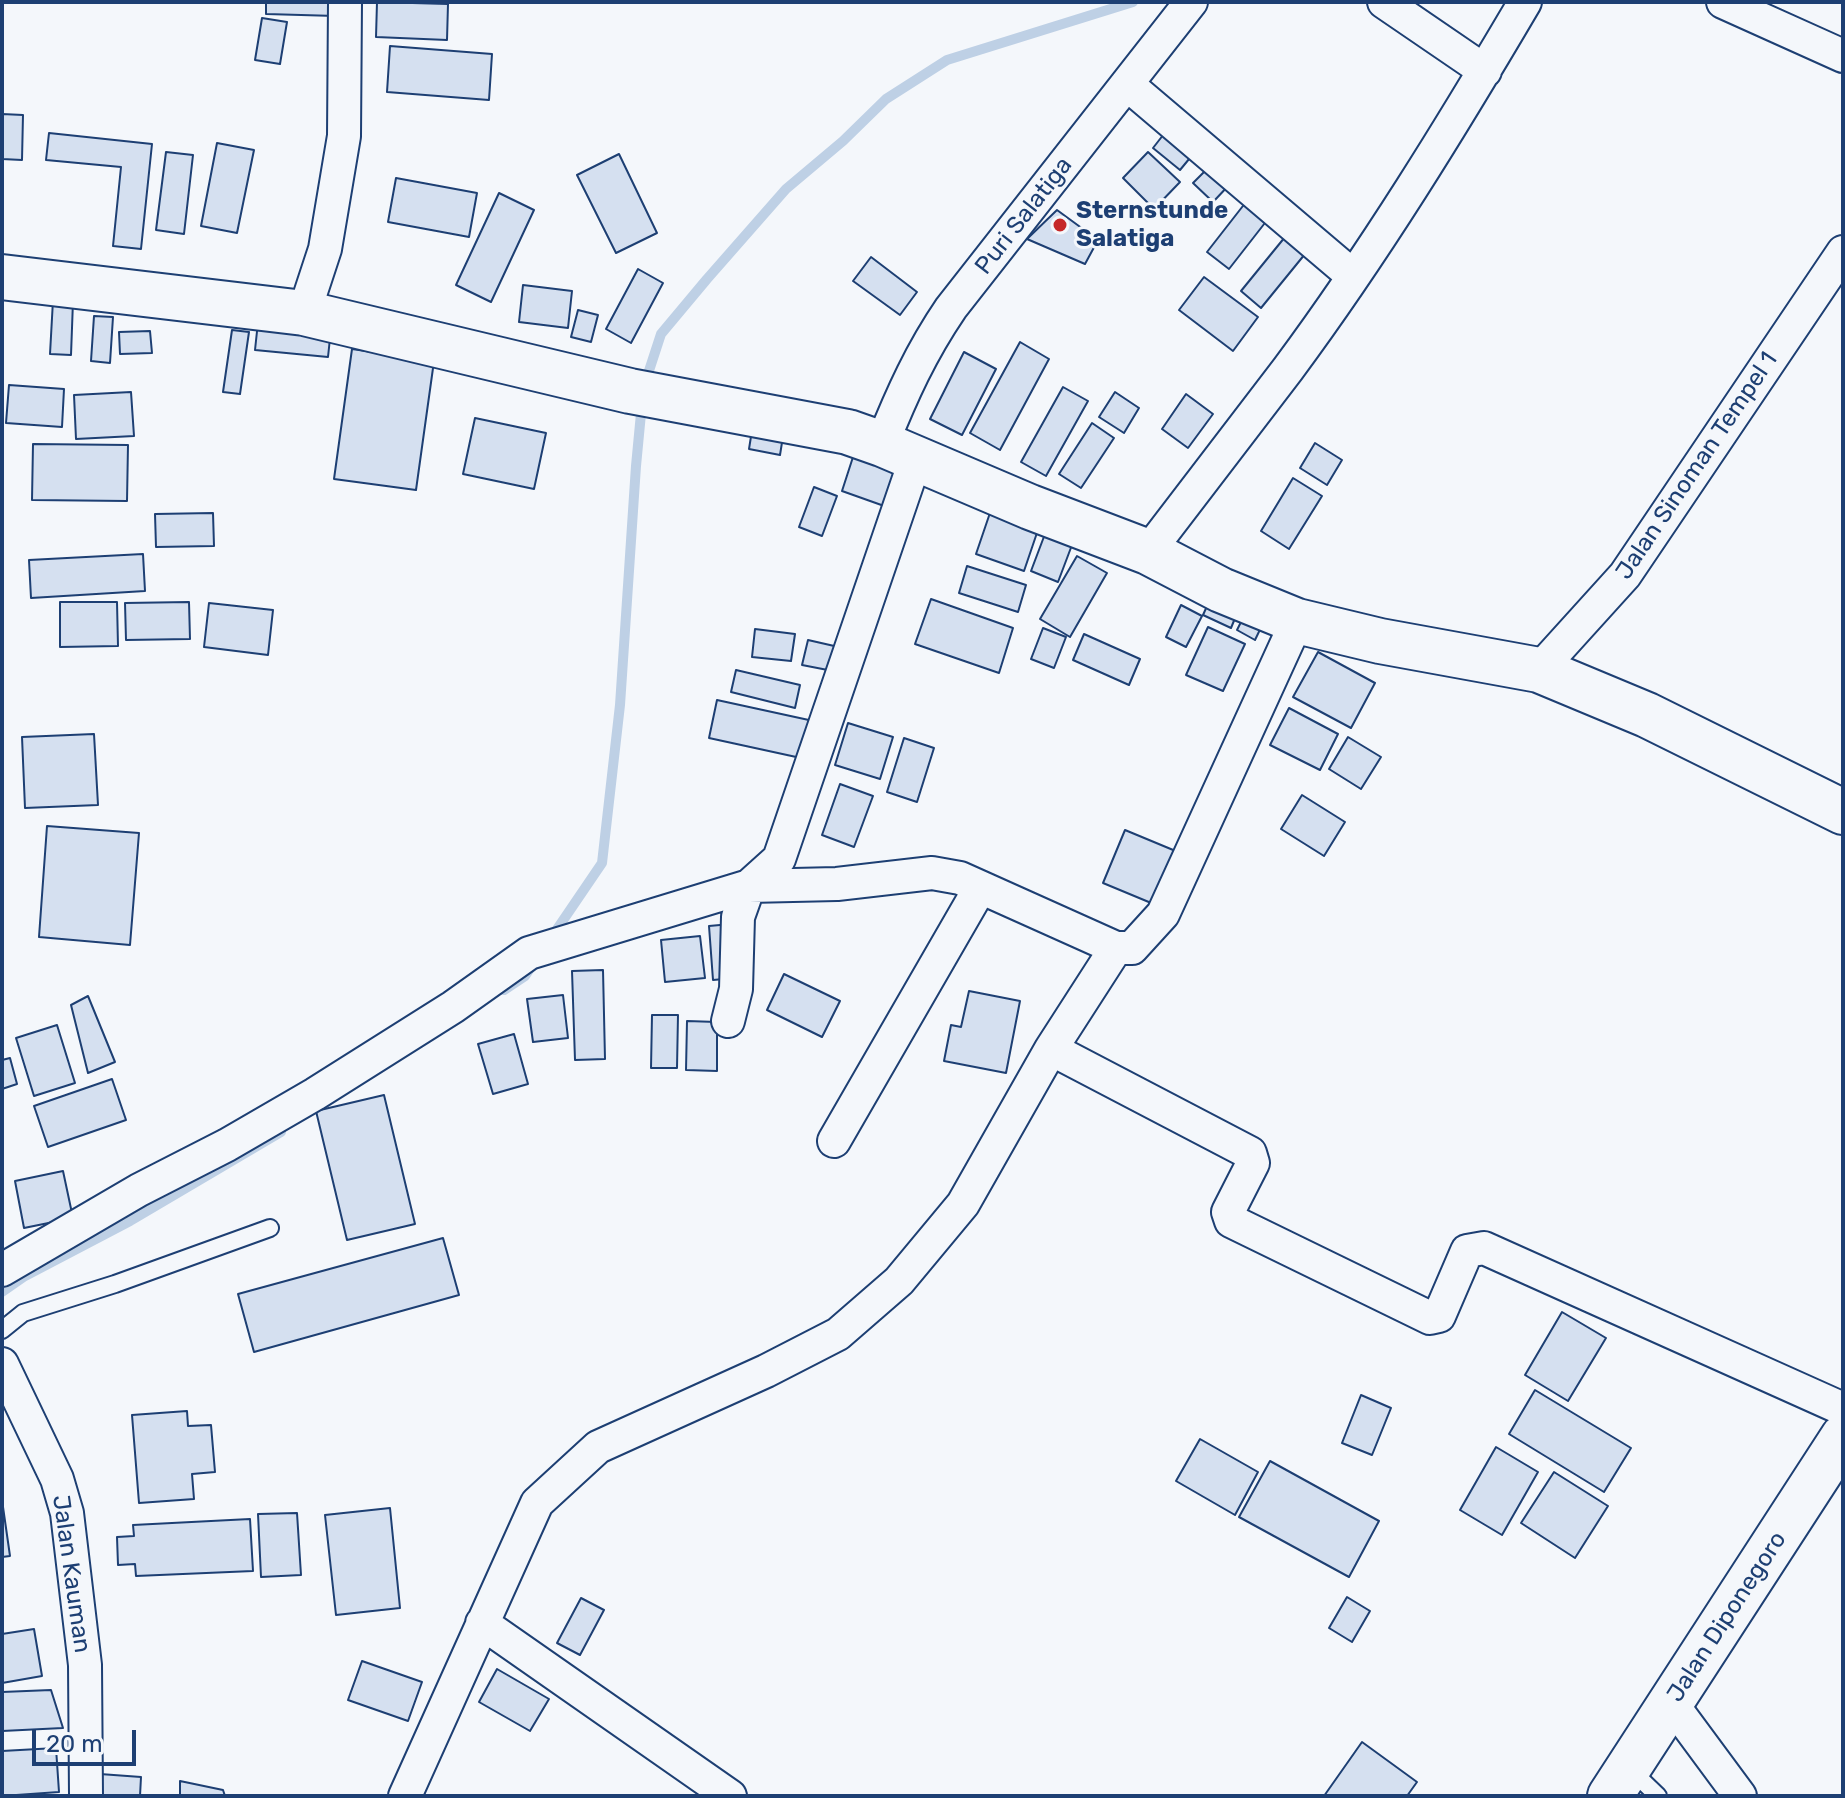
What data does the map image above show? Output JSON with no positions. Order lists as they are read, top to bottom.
{
  "streets": {
    "street": [
      "Puri Salatiga",
      "Jalan Sinoman Tempel 1",
      "Jalan Kauman",
      "Jalan Diponegoro"
    ]
  },
  "places": ["Sternstunde Salatiga"],
  "scale_bar": "20 m"
}
